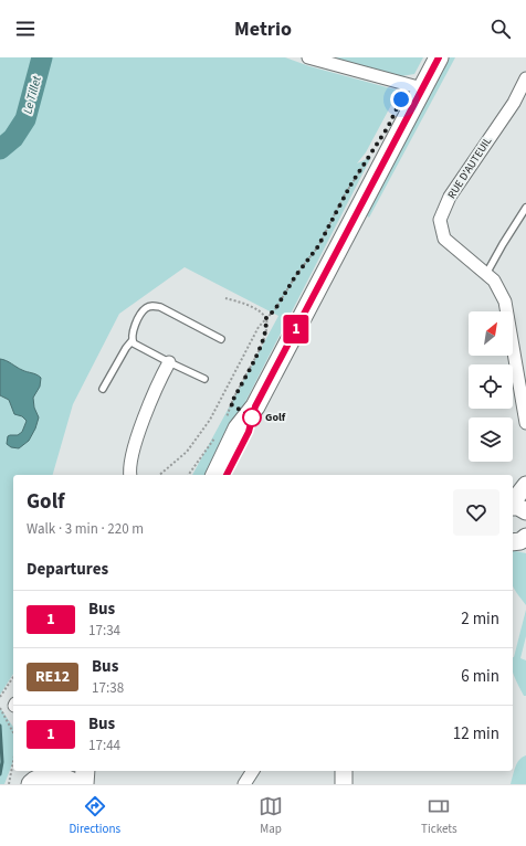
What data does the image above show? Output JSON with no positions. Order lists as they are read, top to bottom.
{
  "streets": {
    "street": ["RUE D'AUTEUIL"]
  },
  "water": ["Le Tillet"],
  "places": ["Golf"],
  "lines": ["bus line 1"],
  "north": "top right",
  "page": {
    "header": "Metrio",
    "on_map": "1",
    "heading": [
      ["Golf", "Walk · 3 min · 220 m"],
      "Departures"
    ],
    "list": [
      {
        "mark": "1",
        "name": "Bus",
        "note": "17:34",
        "value": "2 min"
      },
      {
        "mark": "RE12",
        "name": "Bus",
        "note": "17:38",
        "value": "6 min"
      },
      {
        "mark": "1",
        "name": "Bus",
        "note": "17:44",
        "value": "12 min"
      }
    ],
    "tabs": ["Directions", "Map", "Tickets"]
  }
}
